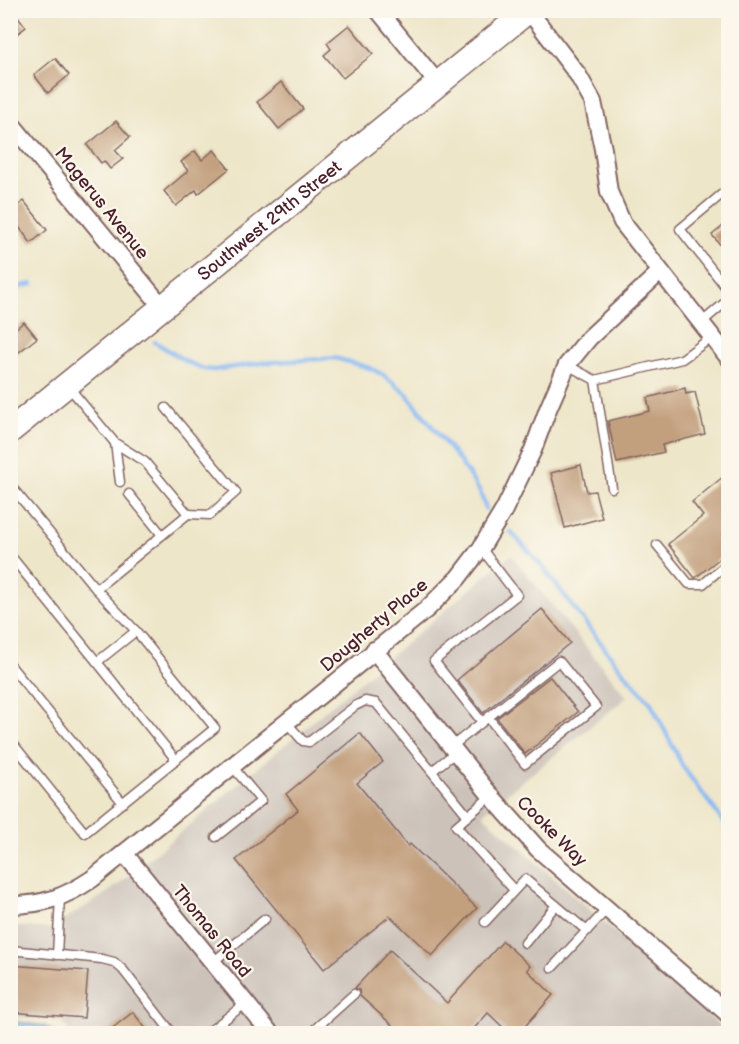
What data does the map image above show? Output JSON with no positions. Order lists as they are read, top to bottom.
{
  "streets": {
    "street": [
      "Magerus Avenue",
      "Southwest 29th Street",
      "Dougherty Place",
      "Cooke Way",
      "Thomas Road"
    ]
  },
  "crossings": [
    ["Magerus Avenue", "Southwest 29th Street"],
    ["Dougherty Place", "Cooke Way"],
    ["Dougherty Place", "Thomas Road"]
  ]
}
